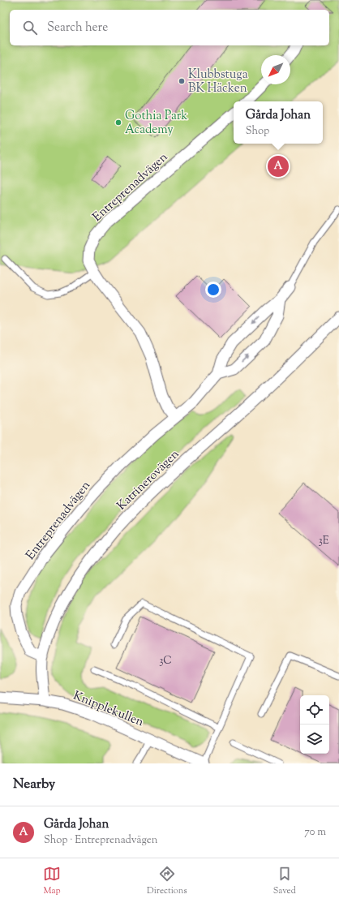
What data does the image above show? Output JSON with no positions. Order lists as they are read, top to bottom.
{
  "streets": {
    "street": ["Entreprenadvägen", "Katrinerovägen", "Knipplekullen"]
  },
  "crossings": [
    ["Entreprenadvägen", "Katrinerovägen"],
    ["Katrinerovägen", "Knipplekullen"]
  ],
  "places": ["Klubbstuga BK Häcken", "Gothia Park Academy"],
  "house_numbers": ["3E", "3C"],
  "north": "bottom left",
  "page": {
    "search": "Search here",
    "popup": ["Gårda Johan", "Shop"],
    "pins": "A",
    "heading": "Nearby",
    "list": [
      {
        "mark": "A",
        "name": "Gårda Johan",
        "note": "Shop · Entreprenadvägen",
        "value": "70 m"
      }
    ],
    "nav": ["Map", "Directions", "Saved"]
  }
}
